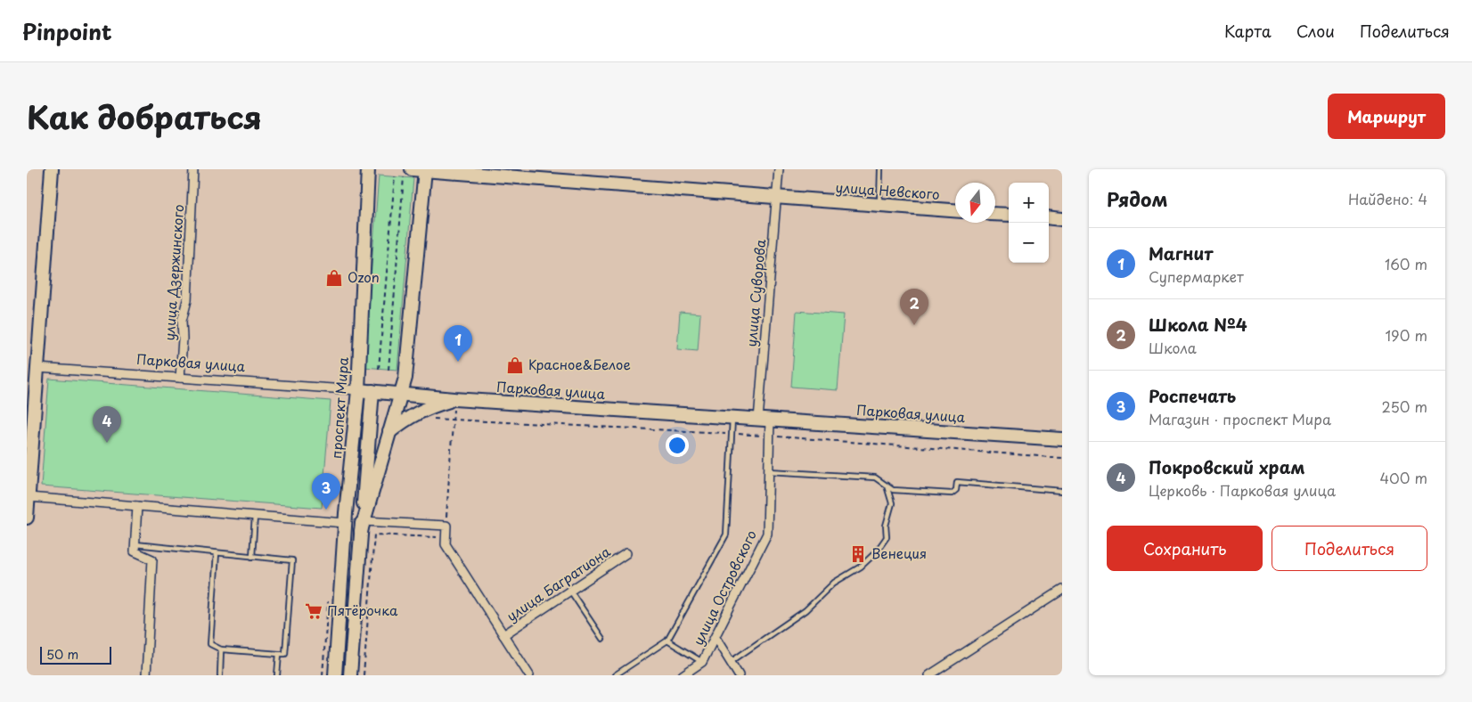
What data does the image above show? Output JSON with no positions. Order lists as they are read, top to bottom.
{
  "streets": {
    "main road": ["улица Невского", "Парковая улица", "проспект Мира"],
    "street": [
      "улица Дзержинского",
      "улица Суворова",
      "улица Багратиона",
      "улица Островского"
    ]
  },
  "crossings": [
    ["улица Невского", "улица Суворова"],
    ["улица Дзержинского", "Парковая улица"],
    ["улица Суворова", "Парковая улица"],
    ["улица Суворова", "улица Островского"],
    ["Парковая улица", "проспект Мира"],
    ["Парковая улица", "улица Островского"]
  ],
  "places": {
    "shop": ["Ozon", "Красное&Белое"],
    "building": ["Венеция"],
    "supermarket": ["Пятёрочка"]
  },
  "scale_bar": "50 m",
  "north": "bottom",
  "page": {
    "header": "Pinpoint",
    "nav": ["Карта", "Слои", "Поделиться"],
    "title": "Как добраться",
    "buttons": [
      "Маршрут",
      ["Сохранить", "Поделиться"]
    ],
    "heading": ["Рядом", "Найдено: 4"],
    "map_buttons": ["+", "−"],
    "list": [
      {
        "mark": "1",
        "name": "Магнит",
        "note": "Супермаркет",
        "value": "160 m"
      },
      {
        "mark": "2",
        "name": "Школа №4",
        "note": "Школа",
        "value": "190 m"
      },
      {
        "mark": "3",
        "name": "Роспечать",
        "note": "Магазин · проспект Мира",
        "value": "250 m"
      },
      {
        "mark": "4",
        "name": "Покровский храм",
        "note": "Церковь · Парковая улица",
        "value": "400 m"
      }
    ],
    "pins": [
      "2",
      "1",
      "4",
      "3"
    ],
    "scale": "50 m"
  }
}
